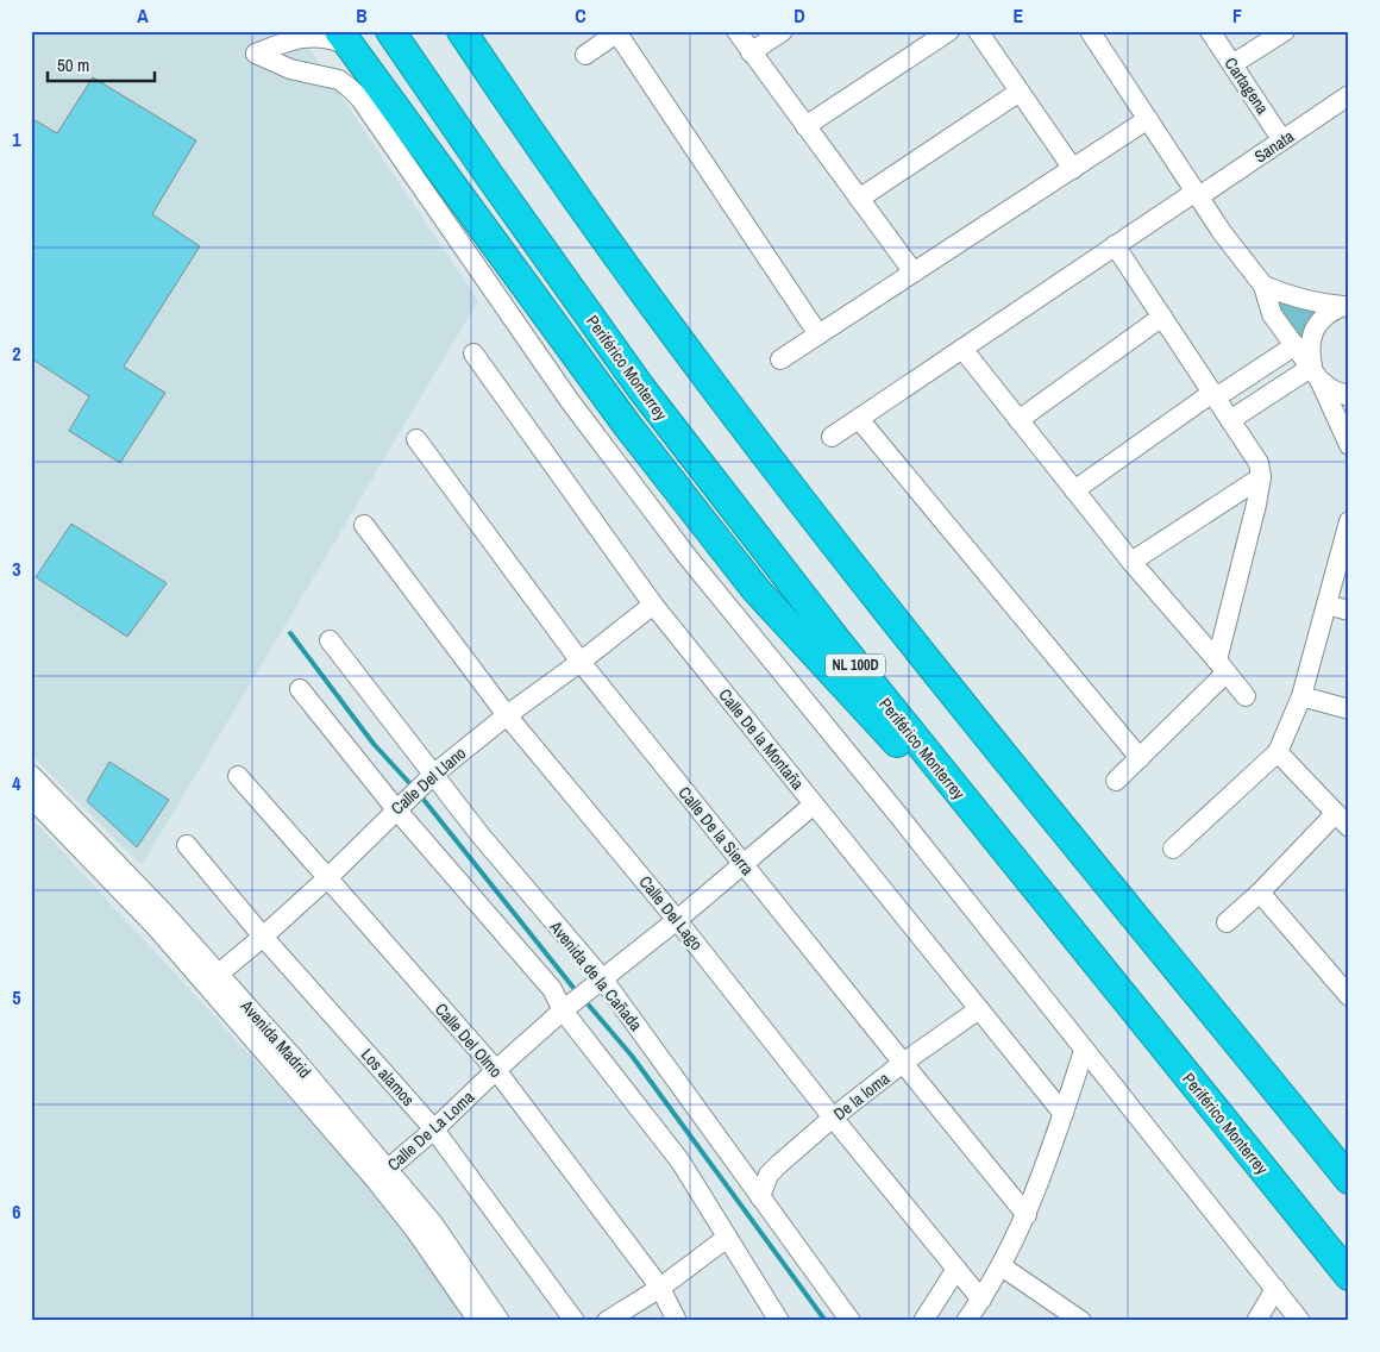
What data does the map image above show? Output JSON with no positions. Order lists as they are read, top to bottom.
{
  "streets": {
    "highway": ["Periférico Monterrey", "NL 100D"],
    "street": [
      "Cartagena",
      "Sanata",
      "Calle De la Montaña",
      "Calle Del Llano",
      "Calle De la Sierra",
      "Calle Del Lago",
      "Avenida de la Cañada",
      "Avenida Madrid",
      "Calle Del Olmo",
      "Los alamos",
      "De la loma",
      "Calle De La Loma"
    ]
  },
  "crossings": [
    ["Cartagena", "Sanata"],
    ["Calle De la Montaña", "Calle Del Llano"],
    ["Calle De la Montaña", "De la loma"],
    ["Calle De la Montaña", "Calle De La Loma"],
    ["Calle Del Llano", "Calle De la Sierra"],
    ["Calle Del Llano", "Calle Del Lago"],
    ["Calle Del Llano", "Avenida de la Cañada"],
    ["Calle Del Llano", "Avenida Madrid"],
    ["Calle Del Llano", "Calle Del Olmo"],
    ["Calle Del Llano", "Los alamos"],
    ["Calle De la Sierra", "De la loma"],
    ["Calle De la Sierra", "Calle De La Loma"],
    ["Calle Del Lago", "De la loma"],
    ["Calle Del Lago", "Calle De La Loma"],
    ["Avenida de la Cañada", "De la loma"],
    ["Avenida de la Cañada", "Calle De La Loma"],
    ["Avenida Madrid", "Calle De La Loma"],
    ["Calle Del Olmo", "Calle De La Loma"],
    ["Los alamos", "Calle De La Loma"]
  ],
  "scale_bar": "50 m",
  "grid": {
    "columns": [
      "A",
      "B",
      "C",
      "D",
      "E",
      "F"
    ],
    "rows": [
      "1",
      "2",
      "3",
      "4",
      "5",
      "6"
    ]
  }
}
